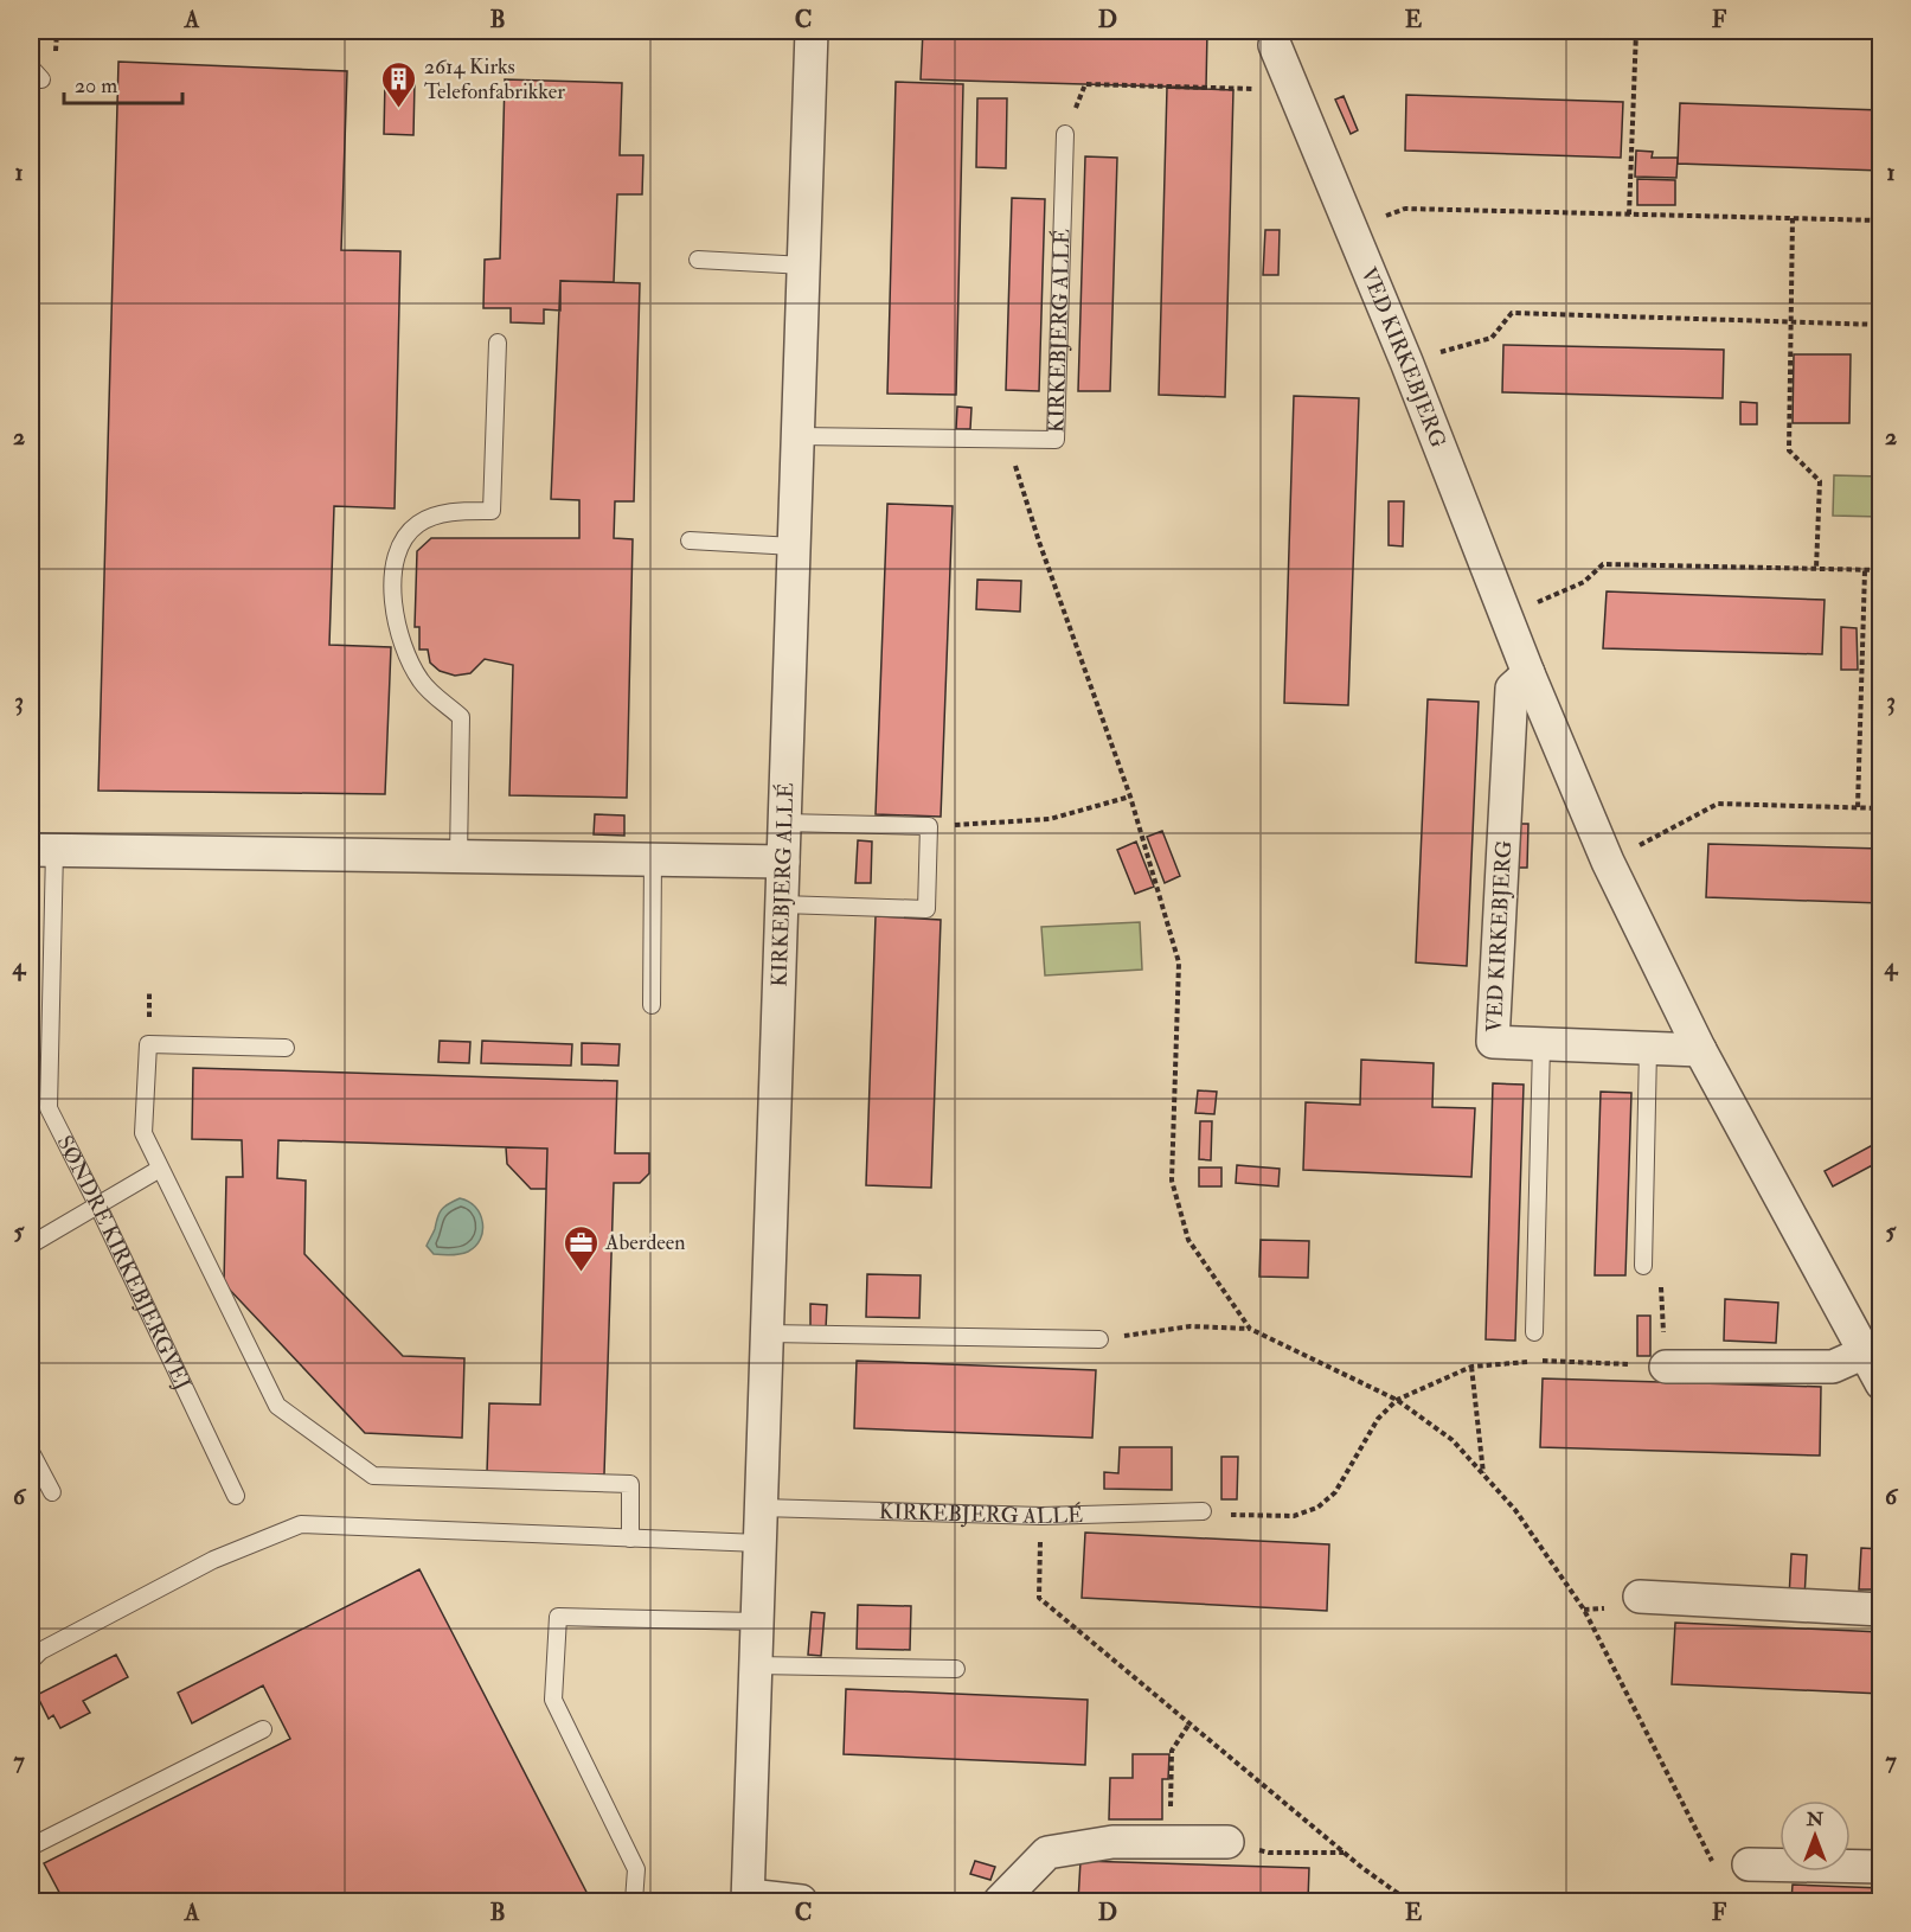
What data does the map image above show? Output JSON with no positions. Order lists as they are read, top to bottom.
{
  "streets": {
    "street": ["KIRKEBJERG ALLÉ", "VED KIRKEBJERG", "SØNDRE KIRKEBJERGVEJ"]
  },
  "crossings": [
    ["KIRKEBJERG ALLÉ", "SØNDRE KIRKEBJERGVEJ"]
  ],
  "places": {
    "building": ["2614 Kirks Telefonfabrikker"],
    "office": ["Aberdeen"]
  },
  "scale_bar": "20 m",
  "north": "top",
  "grid": {
    "columns": [
      "A",
      "B",
      "C",
      "D",
      "E",
      "F"
    ],
    "rows": [
      "1",
      "2",
      "3",
      "4",
      "5",
      "6",
      "7"
    ]
  }
}
